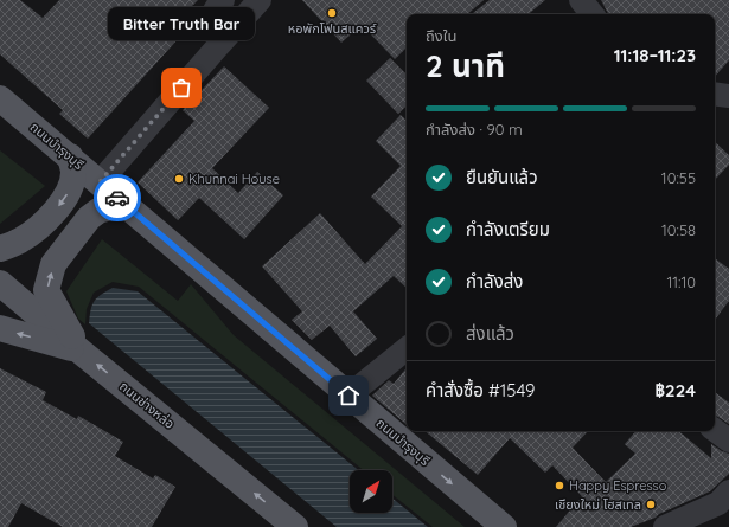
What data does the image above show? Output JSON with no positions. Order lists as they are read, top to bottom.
{
  "streets": {
    "main road": ["ถนนบำรุงบุรี", "ถนนช่างหล่อ"]
  },
  "one_way": ["ถนนช่างหล่อ"],
  "places": [
    "หอพักโฟนสแควร์",
    "Bitter Truth Bar",
    "Khunnai House",
    "Happy Espresso",
    "เชียงใหม่ โฮสเทล"
  ],
  "north": "top right",
  "page": {
    "bubble": "Bitter Truth Bar",
    "heading": ["2 นาที", "ถึงใน", "11:18–11:23"],
    "panel": ["คำสั่งซื้อ #1549", "฿224"],
    "bar": "กำลังส่ง · 90 m",
    "list": [
      ["ยืนยันแล้ว", "10:55"],
      ["กำลังเตรียม", "10:58"],
      ["กำลังส่ง", "11:10"],
      "ส่งแล้ว"
    ]
  }
}
